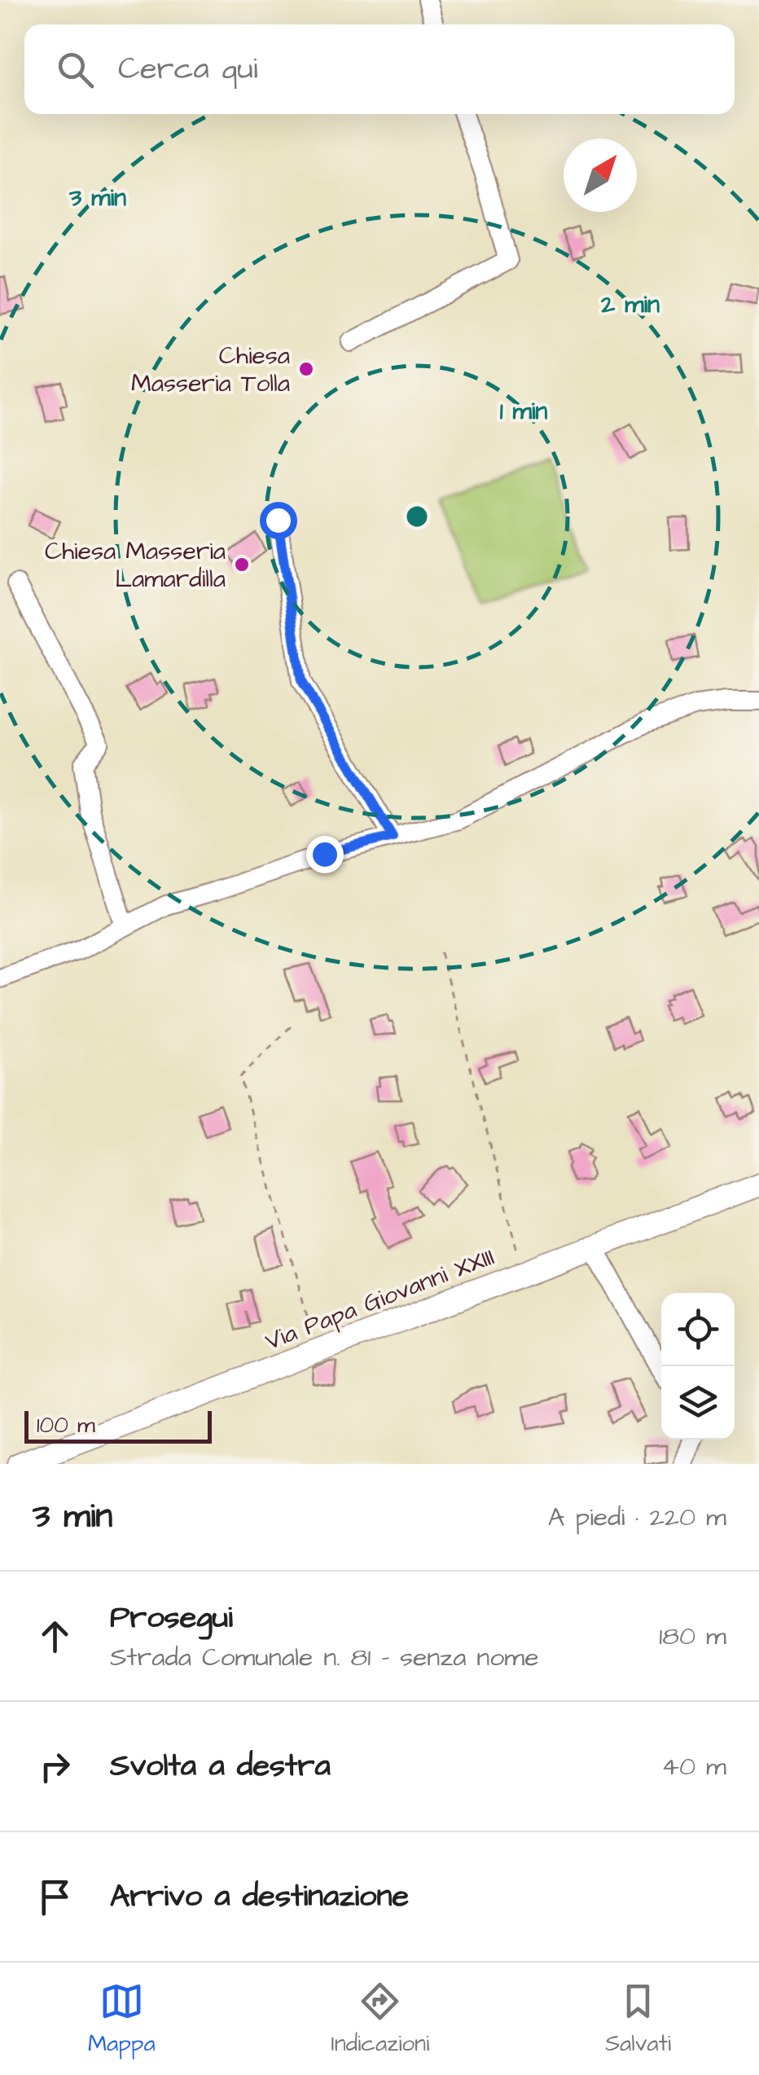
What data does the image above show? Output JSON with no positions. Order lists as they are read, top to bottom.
{
  "streets": {
    "main road": ["Via Papa Giovanni XXIII"]
  },
  "places": ["Chiesa Masseria Tolla", "Chiesa Masseria Lamardilla"],
  "scale_bar": "100 m",
  "north": "top right",
  "page": {
    "search": "Cerca qui",
    "scale": "100 m",
    "heading": ["3 min", "A piedi · 220 m"],
    "list": [
      ["Prosegui", "Strada Comunale n. 81 - senza nome", "180 m"],
      ["Svolta a destra", "40 m"],
      "Arrivo a destinazione"
    ],
    "nav": ["Mappa", "Indicazioni", "Salvati"]
  },
  "rings": ["3 min", "2 min", "1 min"]
}
